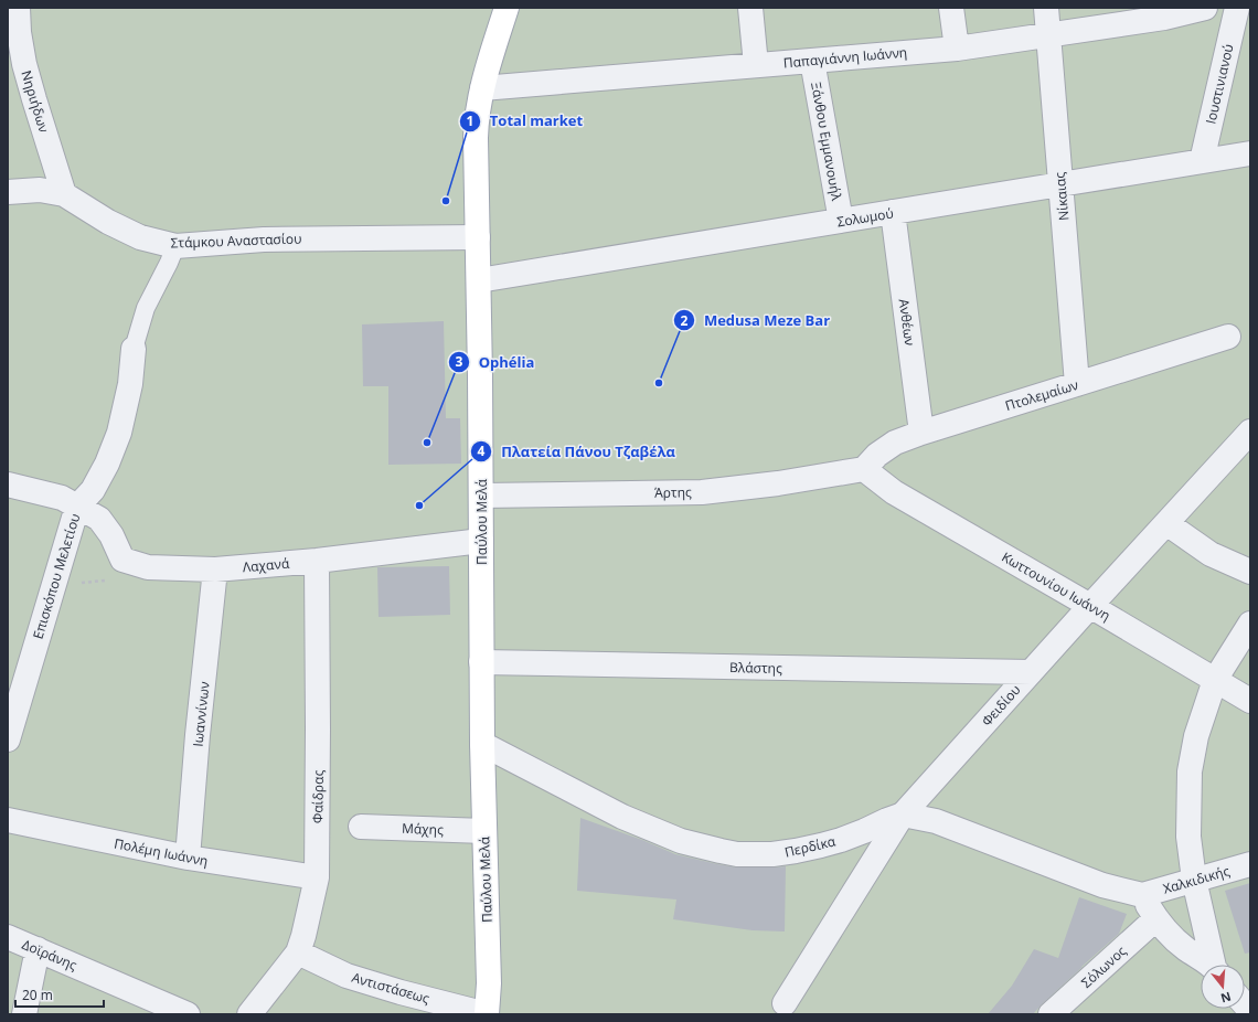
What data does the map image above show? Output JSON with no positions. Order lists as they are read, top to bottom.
{
  "streets": {
    "main road": ["Παύλου Μελά"],
    "street": [
      "Παπαγιάννη Ιωάννη",
      "Ιουστινιανού",
      "Νηριήδων",
      "Ξάνθου Εμμανουήλ",
      "Νίκαιας",
      "Σολωμού",
      "Στάμκου Αναστασίου",
      "Ανθέων",
      "Πτολεμαίων",
      "Άρτης",
      "Λαχανά",
      "Επισκόπου Μελετίου",
      "Κωττουνίου Ιωάννη",
      "Βλάστης",
      "Φειδίου",
      "Ιωαννίνων",
      "Φαίδρας",
      "Μάχης",
      "Περδίκα",
      "Πολέμη Ιωάννη",
      "Χαλκιδικής",
      "Δοϊράνης",
      "Σόλωνος",
      "Αντιστάσεως"
    ]
  },
  "crossings": [
    ["Παπαγιάννη Ιωάννη", "Ξάνθου Εμμανουήλ"],
    ["Παπαγιάννη Ιωάννη", "Νίκαιας"],
    ["Παπαγιάννη Ιωάννη", "Παύλου Μελά"],
    ["Ιουστινιανού", "Σολωμού"],
    ["Νηριήδων", "Στάμκου Αναστασίου"],
    ["Ξάνθου Εμμανουήλ", "Σολωμού"],
    ["Νίκαιας", "Σολωμού"],
    ["Νίκαιας", "Πτολεμαίων"],
    ["Σολωμού", "Ανθέων"],
    ["Σολωμού", "Παύλου Μελά"],
    ["Στάμκου Αναστασίου", "Παύλου Μελά"],
    ["Στάμκου Αναστασίου", "Επισκόπου Μελετίου"],
    ["Ανθέων", "Πτολεμαίων"],
    ["Πτολεμαίων", "Άρτης"],
    ["Πτολεμαίων", "Κωττουνίου Ιωάννη"],
    ["Άρτης", "Παύλου Μελά"],
    ["Άρτης", "Κωττουνίου Ιωάννη"],
    ["Παύλου Μελά", "Λαχανά"],
    ["Παύλου Μελά", "Βλάστης"],
    ["Παύλου Μελά", "Μάχης"],
    ["Παύλου Μελά", "Περδίκα"],
    ["Παύλου Μελά", "Αντιστάσεως"],
    ["Λαχανά", "Επισκόπου Μελετίου"],
    ["Λαχανά", "Ιωαννίνων"],
    ["Λαχανά", "Φαίδρας"],
    ["Κωττουνίου Ιωάννη", "Φειδίου"],
    ["Βλάστης", "Φειδίου"],
    ["Φειδίου", "Περδίκα"],
    ["Ιωαννίνων", "Πολέμη Ιωάννη"],
    ["Φαίδρας", "Πολέμη Ιωάννη"],
    ["Φαίδρας", "Αντιστάσεως"]
  ],
  "places": [
    "Total market",
    "Medusa Meze Bar",
    "Ophélia",
    "Πλατεία Πάνου Τζαβέλα"
  ],
  "scale_bar": "20 m",
  "north": "bottom"
}
